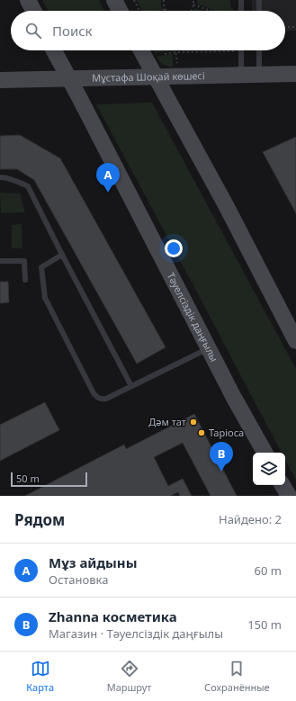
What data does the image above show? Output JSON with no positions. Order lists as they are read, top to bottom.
{
  "streets": {
    "street": ["Мұстафа Шоқай көшесі", "Тәуелсіздік даңғылы"]
  },
  "crossings": [
    ["Мұстафа Шоқай көшесі", "Тәуелсіздік даңғылы"]
  ],
  "places": ["Дәм тат", "Tapioca"],
  "scale_bar": "50 m",
  "page": {
    "search": "Поиск",
    "pins": ["A", "B"],
    "scale": "50 m",
    "heading": ["Рядом", "Найдено: 2"],
    "list": [
      {
        "mark": "A",
        "name": "Мұз айдыны",
        "note": "Остановка",
        "value": "60 m"
      },
      {
        "mark": "B",
        "name": "Zhanna косметика",
        "note": "Магазин · Тәуелсіздік даңғылы",
        "value": "150 m"
      }
    ],
    "nav": ["Карта", "Маршрут", "Сохранённые"]
  }
}
